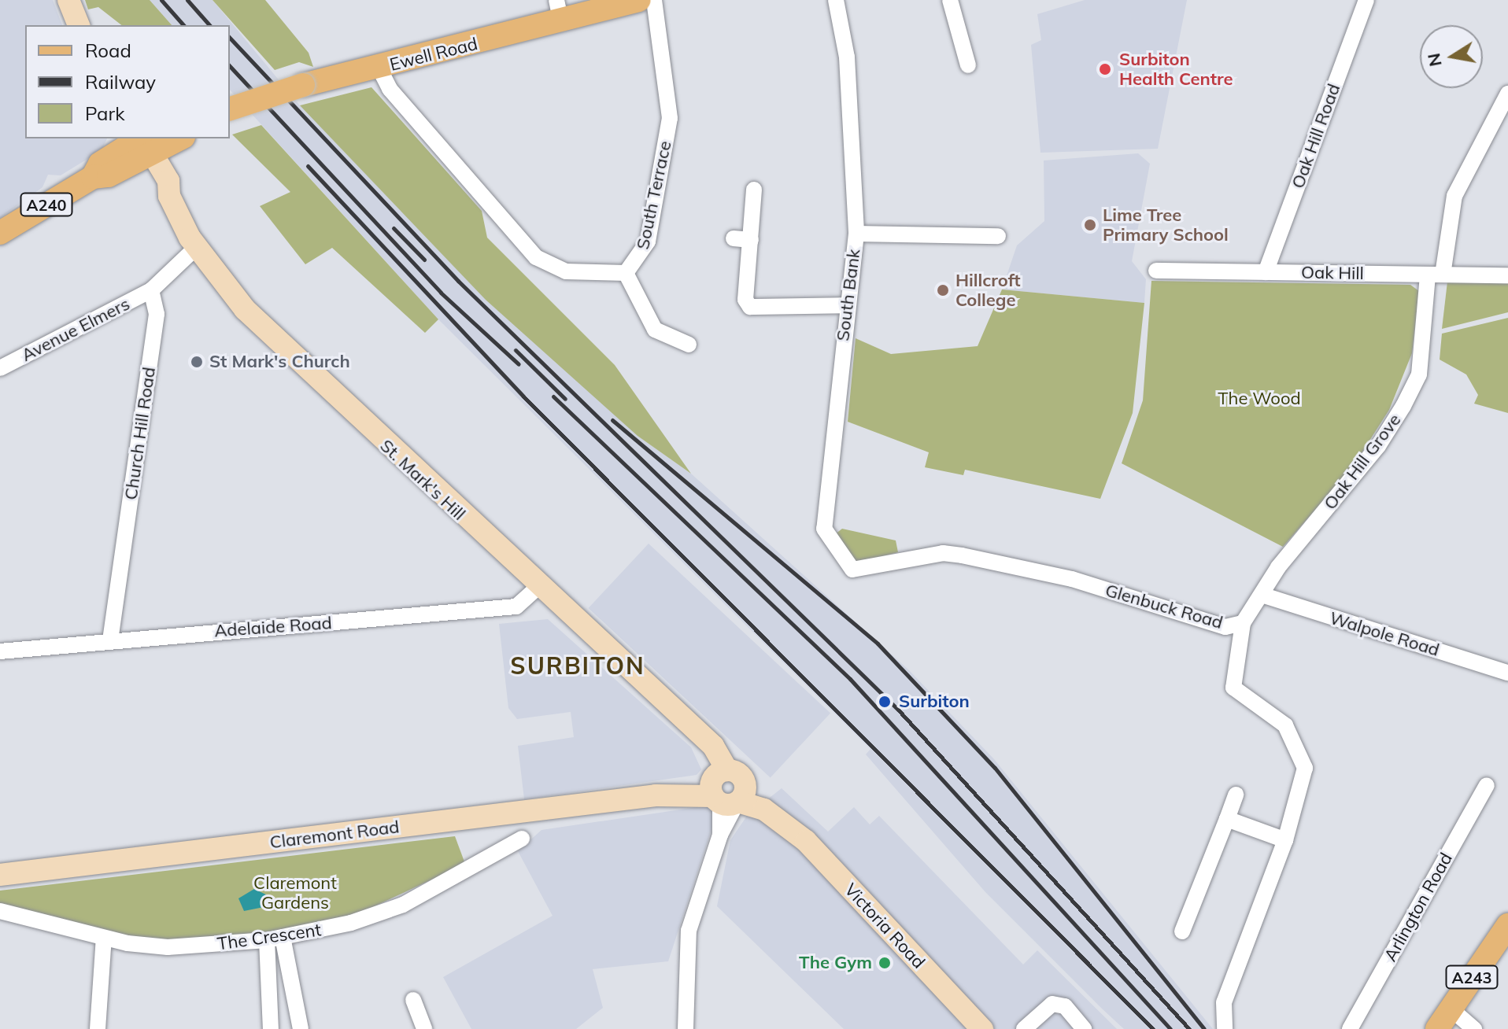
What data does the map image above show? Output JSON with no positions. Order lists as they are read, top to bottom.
{
  "streets": {
    "main road": [
      "Ewell Road",
      "A240",
      "St. Mark's Hill",
      "Claremont Road",
      "Victoria Road",
      "A243"
    ],
    "street": [
      "Oak Hill Road",
      "South Terrace",
      "Oak Hill",
      "South Bank",
      "Avenue Elmers",
      "Church Hill Road",
      "Oak Hill Grove",
      "Glenbuck Road",
      "Adelaide Road",
      "Walpole Road",
      "Arlington Road",
      "The Crescent"
    ]
  },
  "crossings": [
    ["Oak Hill Road", "Oak Hill"],
    ["A240", "St. Mark's Hill"],
    ["Oak Hill", "Oak Hill Grove"],
    ["South Bank", "Glenbuck Road"],
    ["Avenue Elmers", "Church Hill Road"],
    ["Church Hill Road", "Adelaide Road"],
    ["Oak Hill Grove", "Glenbuck Road"],
    ["Oak Hill Grove", "Walpole Road"],
    ["St. Mark's Hill", "Adelaide Road"],
    ["St. Mark's Hill", "Claremont Road"],
    ["St. Mark's Hill", "Victoria Road"],
    ["Claremont Road", "Victoria Road"]
  ],
  "districts": ["SURBITON"],
  "parks": ["The Wood", "Claremont Gardens"],
  "places": [
    "Surbiton Health Centre",
    "Lime Tree Primary School",
    "Hillcroft College",
    "St Mark's Church",
    "Surbiton",
    "The Gym"
  ],
  "legend": ["Road", "Railway", "Park"],
  "north": "left"
}
